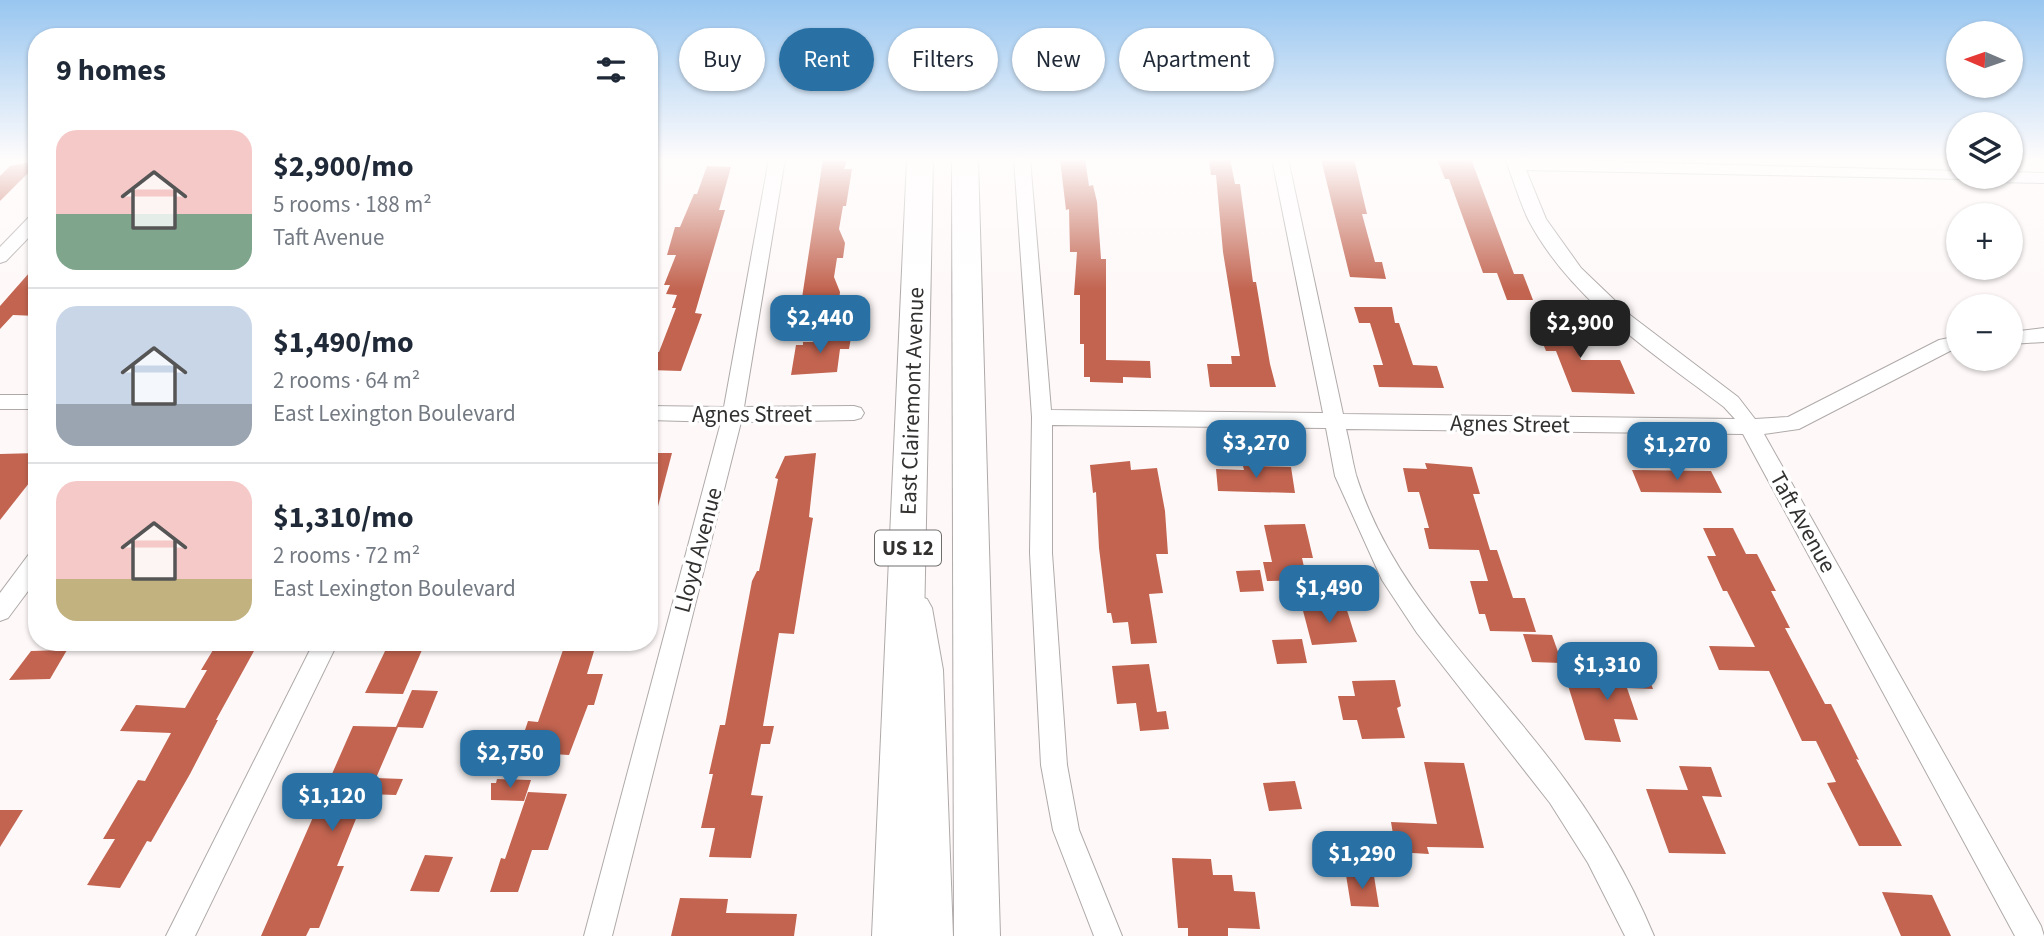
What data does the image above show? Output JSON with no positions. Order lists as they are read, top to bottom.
{
  "streets": {
    "main road": ["East Clairemont Avenue", "US 12"],
    "street": ["Agnes Street", "Taft Avenue", "Lloyd Avenue"]
  },
  "crossings": [
    ["Agnes Street", "Taft Avenue"],
    ["Agnes Street", "Lloyd Avenue"]
  ],
  "north": "left",
  "page": {
    "map_buttons": ["+", "−"],
    "chip": [
      "Buy",
      "Rent",
      "Filters",
      "New",
      "Apartment"
    ],
    "heading": "9 homes",
    "list": [
      {
        "name": "$2,900/mo",
        "note": "5 rooms · 188 m² · Taft Avenue"
      },
      {
        "name": "$1,490/mo",
        "note": "2 rooms · 64 m² · East Lexington Boulevard"
      },
      {
        "name": "$1,310/mo",
        "note": "2 rooms · 72 m² · East Lexington Boulevard"
      }
    ],
    "price": [
      "$2,440",
      "$2,900",
      "$3,270",
      "$1,270",
      "$1,490",
      "$1,310",
      "$2,750",
      "$1,120",
      "$1,290"
    ]
  }
}
